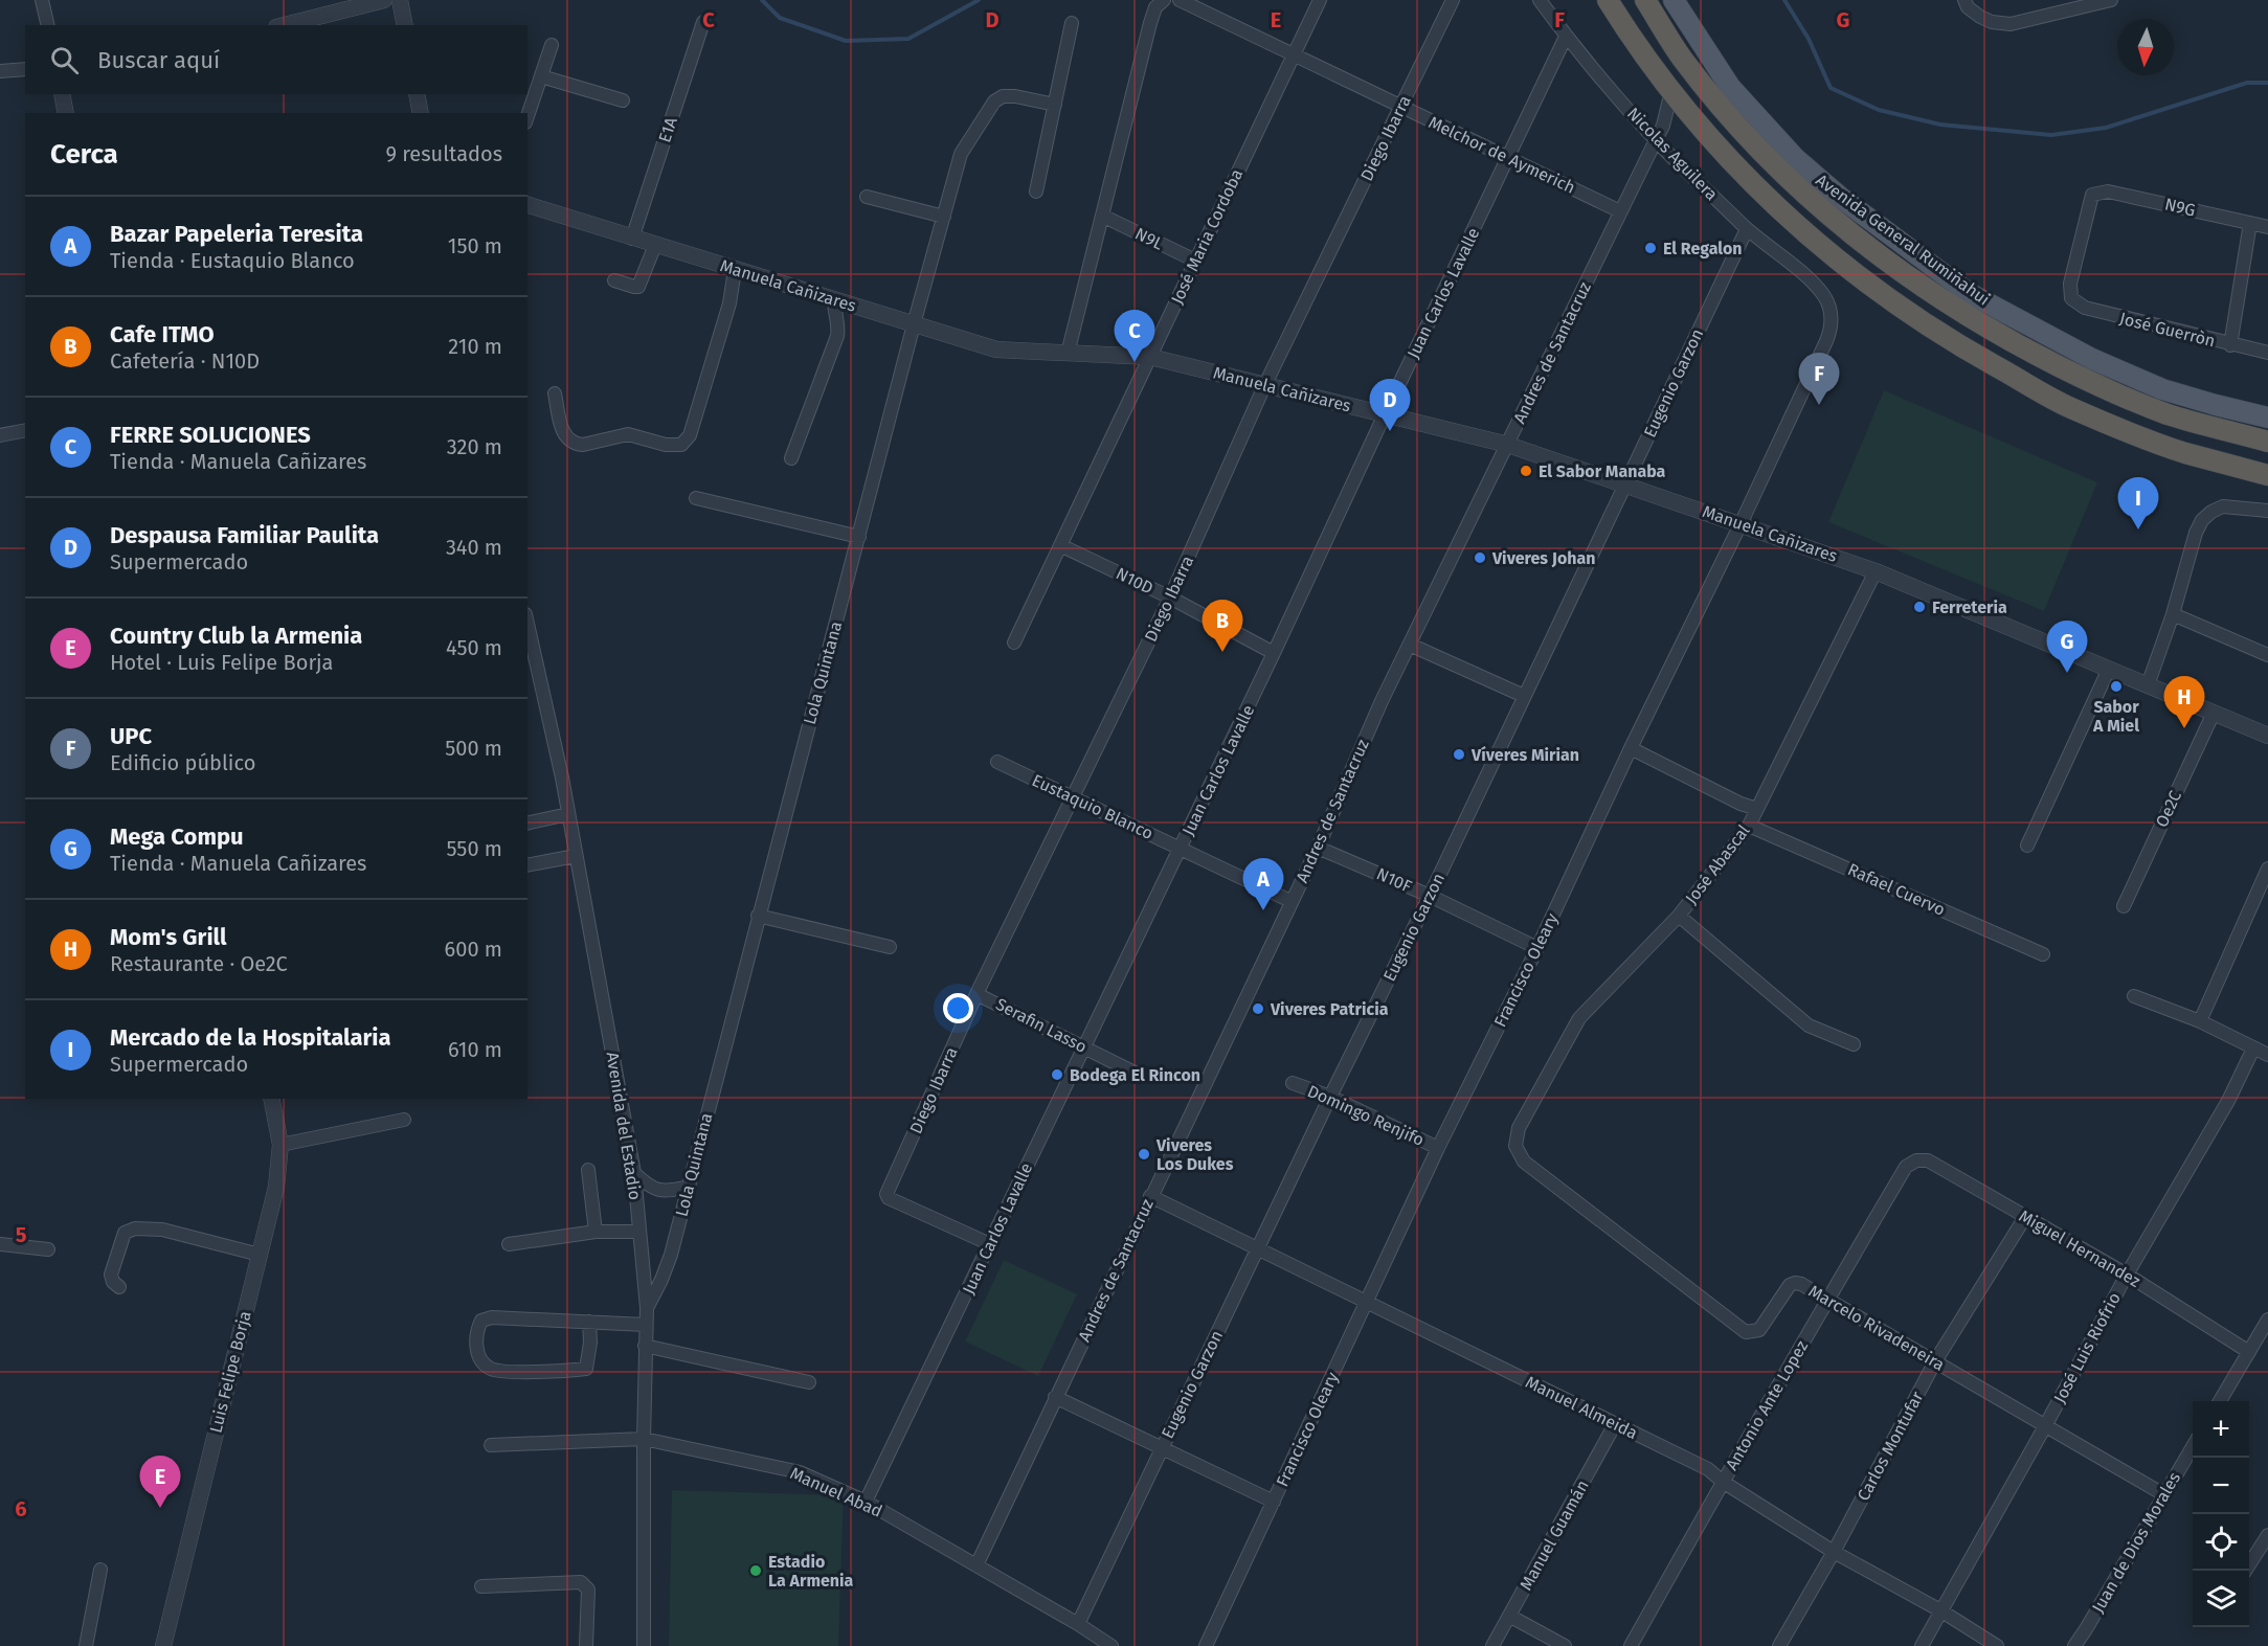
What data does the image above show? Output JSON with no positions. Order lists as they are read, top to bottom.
{
  "streets": {
    "main road": ["Avenida General Rumiñahui"],
    "street": [
      "E1A",
      "Diego Ibarra",
      "Nicolas Aguilera",
      "Melchor de Aymerich",
      "N9G",
      "José Maria Cordoba",
      "N9L",
      "Manuela Cañizares",
      "Juan Carlos Lavalle",
      "José Guerròn",
      "Andres de Santacruz",
      "Eugenio Garzon",
      "N10D",
      "Lola Quintana",
      "Eustaquio Blanco",
      "Oe2C",
      "José Abascal",
      "N10F",
      "Rafael Cuervo",
      "Francisco Oleary",
      "Serafin Lasso",
      "Domingo Renjifo",
      "Avenida del Estadio",
      "Miguel Hernandez",
      "Marcelo Rivadeneira",
      "José Luis Riofrio",
      "Luis Felipe Borja",
      "Antonio Ante Lopez",
      "Manuel Almeida",
      "Carlos Montufar",
      "Manuel Abad",
      "Manuel Guamán",
      "Juan de Dios Morales"
    ]
  },
  "crossings": [
    ["E1A", "Manuela Cañizares"],
    ["Diego Ibarra", "Melchor de Aymerich"],
    ["Diego Ibarra", "Manuela Cañizares"],
    ["Diego Ibarra", "Juan Carlos Lavalle"],
    ["Diego Ibarra", "N10D"],
    ["Diego Ibarra", "Eustaquio Blanco"],
    ["Diego Ibarra", "Serafin Lasso"],
    ["Nicolas Aguilera", "Juan Carlos Lavalle"],
    ["Nicolas Aguilera", "Andres de Santacruz"],
    ["Nicolas Aguilera", "Eugenio Garzon"],
    ["Nicolas Aguilera", "Francisco Oleary"],
    ["Melchor de Aymerich", "José Maria Cordoba"],
    ["Melchor de Aymerich", "Juan Carlos Lavalle"],
    ["Melchor de Aymerich", "Andres de Santacruz"],
    ["N9G", "José Guerròn"],
    ["José Maria Cordoba", "N9L"],
    ["José Maria Cordoba", "Manuela Cañizares"],
    ["José Maria Cordoba", "N10D"],
    ["Manuela Cañizares", "Juan Carlos Lavalle"],
    ["Manuela Cañizares", "Andres de Santacruz"],
    ["Manuela Cañizares", "Eugenio Garzon"],
    ["Manuela Cañizares", "Lola Quintana"],
    ["Manuela Cañizares", "Oe2C"],
    ["Manuela Cañizares", "José Abascal"],
    ["Manuela Cañizares", "Francisco Oleary"],
    ["Juan Carlos Lavalle", "N10D"],
    ["Juan Carlos Lavalle", "Eustaquio Blanco"],
    ["Juan Carlos Lavalle", "Serafin Lasso"],
    ["Juan Carlos Lavalle", "Manuel Abad"],
    ["Andres de Santacruz", "Eustaquio Blanco"],
    ["Andres de Santacruz", "N10F"],
    ["Andres de Santacruz", "Manuel Almeida"],
    ["Andres de Santacruz", "Manuel Abad"],
    ["Eugenio Garzon", "N10F"],
    ["Eugenio Garzon", "Domingo Renjifo"],
    ["Eugenio Garzon", "Manuel Almeida"],
    ["Eugenio Garzon", "Manuel Abad"],
    ["Lola Quintana", "Avenida del Estadio"],
    ["José Abascal", "Rafael Cuervo"],
    ["José Abascal", "Marcelo Rivadeneira"],
    ["N10F", "Francisco Oleary"],
    ["Francisco Oleary", "Domingo Renjifo"],
    ["Francisco Oleary", "Manuel Almeida"],
    ["Avenida del Estadio", "Manuel Abad"],
    ["Miguel Hernandez", "José Luis Riofrio"],
    ["Miguel Hernandez", "Antonio Ante Lopez"],
    ["Miguel Hernandez", "Carlos Montufar"],
    ["Marcelo Rivadeneira", "José Luis Riofrio"],
    ["Marcelo Rivadeneira", "Antonio Ante Lopez"],
    ["Marcelo Rivadeneira", "Carlos Montufar"],
    ["Marcelo Rivadeneira", "Juan de Dios Morales"],
    ["José Luis Riofrio", "Manuel Almeida"],
    ["Antonio Ante Lopez", "Manuel Almeida"],
    ["Manuel Almeida", "Carlos Montufar"],
    ["Manuel Almeida", "Manuel Guamán"]
  ],
  "places": [
    "El Regalon",
    "El Sabor Manaba",
    "Viveres Johan",
    "Ferreteria",
    "Sabor A Miel",
    "Víveres Mirian",
    "Viveres Patricia",
    "Bodega El Rincon",
    "Viveres Los Dukes",
    "Estadio La Armenia"
  ],
  "north": "bottom",
  "page": {
    "search": "Buscar aquí",
    "heading": ["Cerca", "9 resultados"],
    "list": [
      {
        "mark": "A",
        "name": "Bazar Papeleria Teresita",
        "note": "Tienda · Eustaquio Blanco",
        "value": "150 m"
      },
      {
        "mark": "B",
        "name": "Cafe ITMO",
        "note": "Cafetería · N10D",
        "value": "210 m"
      },
      {
        "mark": "C",
        "name": "FERRE SOLUCIONES",
        "note": "Tienda · Manuela Cañizares",
        "value": "320 m"
      },
      {
        "mark": "D",
        "name": "Despausa Familiar Paulita",
        "note": "Supermercado",
        "value": "340 m"
      },
      {
        "mark": "E",
        "name": "Country Club la Armenia",
        "note": "Hotel · Luis Felipe Borja",
        "value": "450 m"
      },
      {
        "mark": "F",
        "name": "UPC",
        "note": "Edificio público",
        "value": "500 m"
      },
      {
        "mark": "G",
        "name": "Mega Compu",
        "note": "Tienda · Manuela Cañizares",
        "value": "550 m"
      },
      {
        "mark": "H",
        "name": "Mom's Grill",
        "note": "Restaurante · Oe2C",
        "value": "600 m"
      },
      {
        "mark": "I",
        "name": "Mercado de la Hospitalaria",
        "note": "Supermercado",
        "value": "610 m"
      }
    ],
    "pins": [
      "C",
      "F",
      "D",
      "I",
      "B",
      "G",
      "H",
      "A",
      "E"
    ],
    "map_buttons": ["+", "−"]
  },
  "grid": {
    "columns": [
      "C",
      "D",
      "E",
      "F",
      "G"
    ],
    "rows": ["5", "6"]
  }
}
